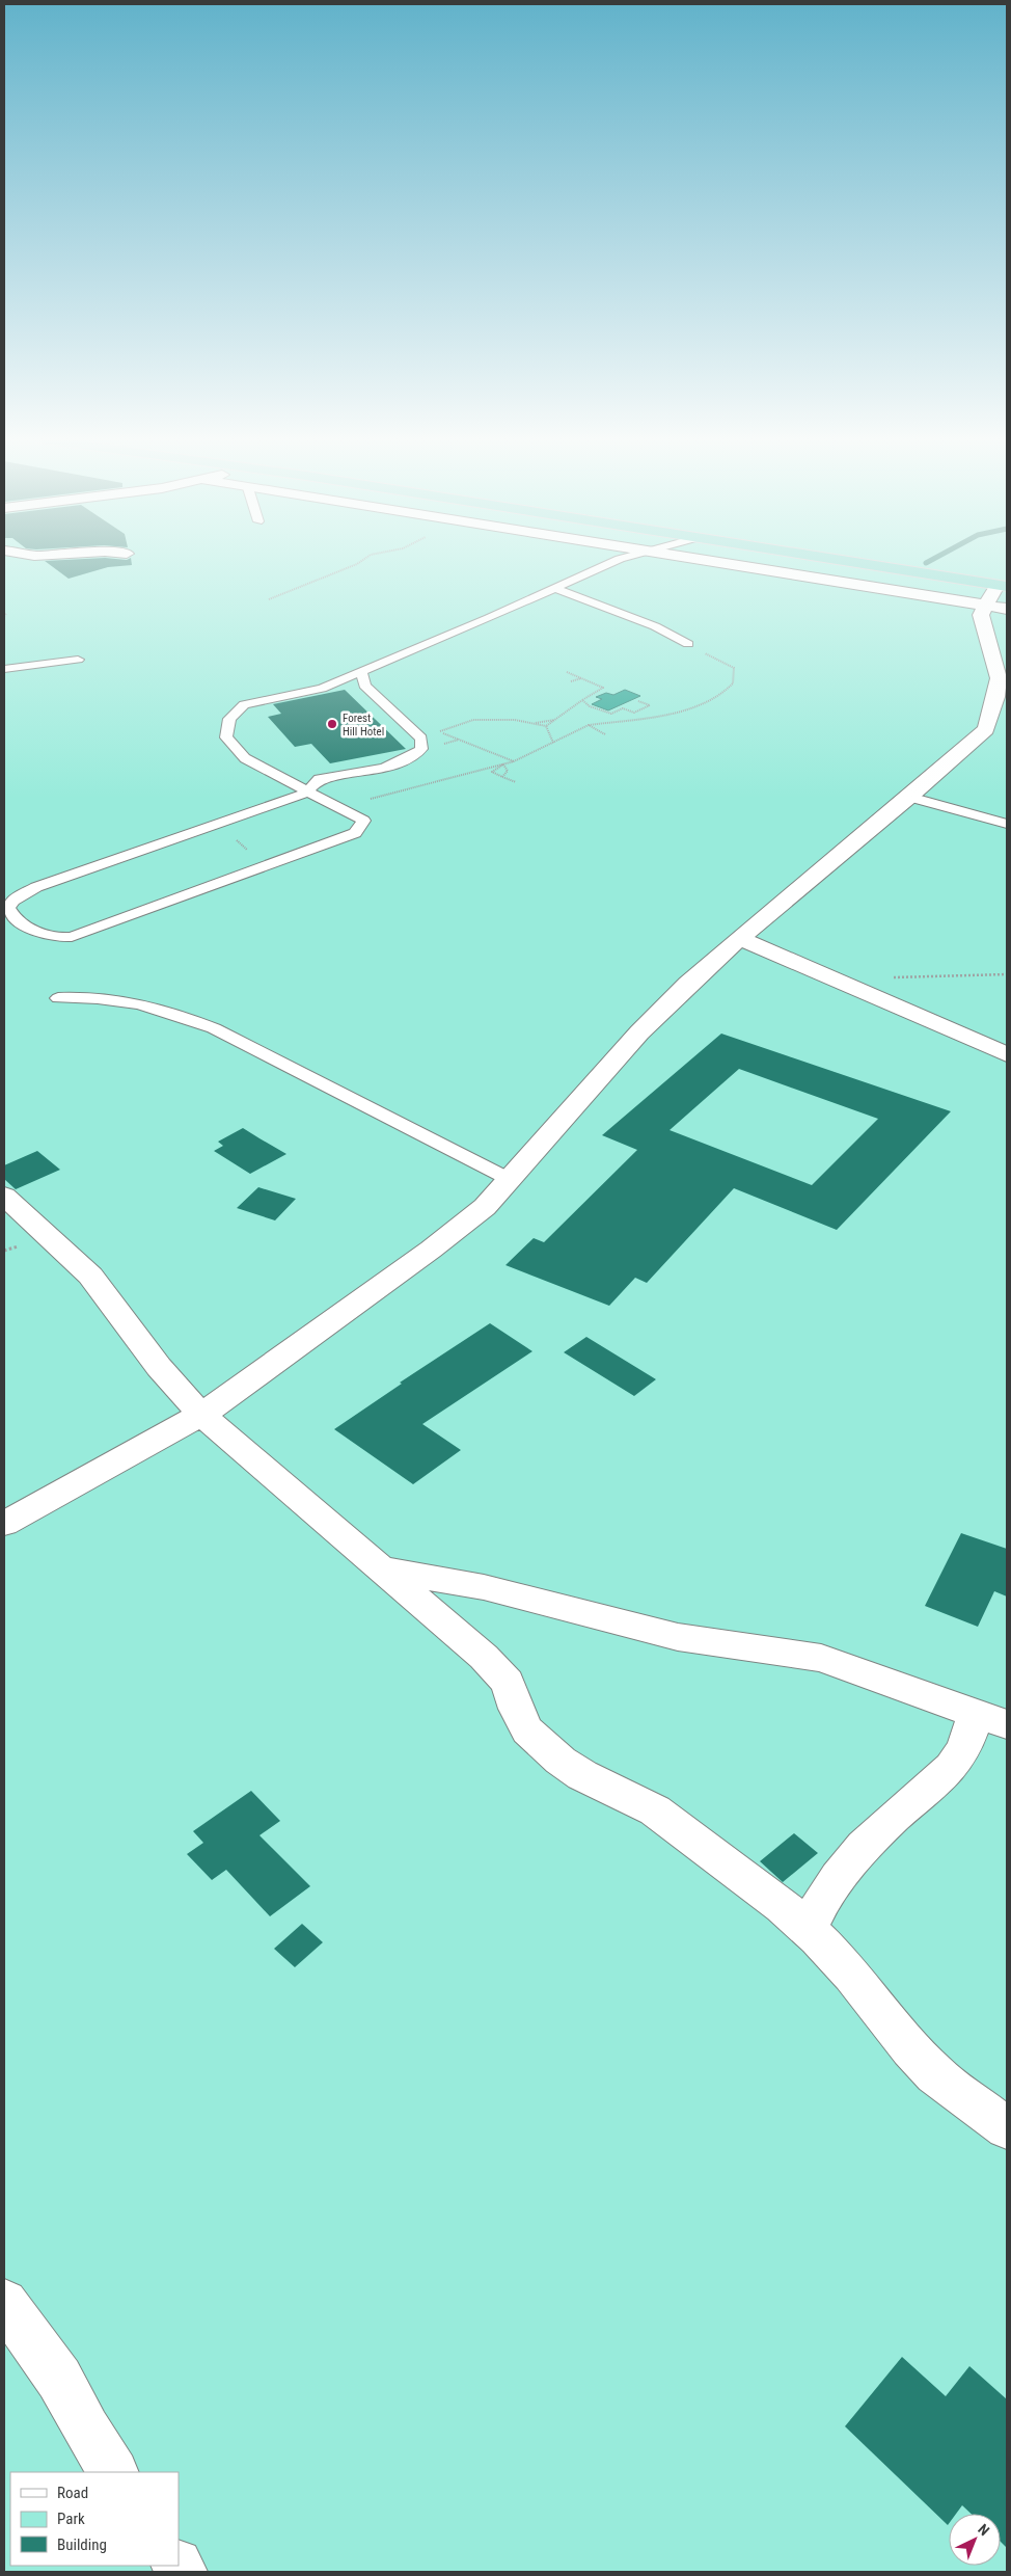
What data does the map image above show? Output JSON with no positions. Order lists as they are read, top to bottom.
{
  "places": ["Forest Hill Hotel"],
  "legend": ["Road", "Park", "Building"],
  "north": "top right"
}
